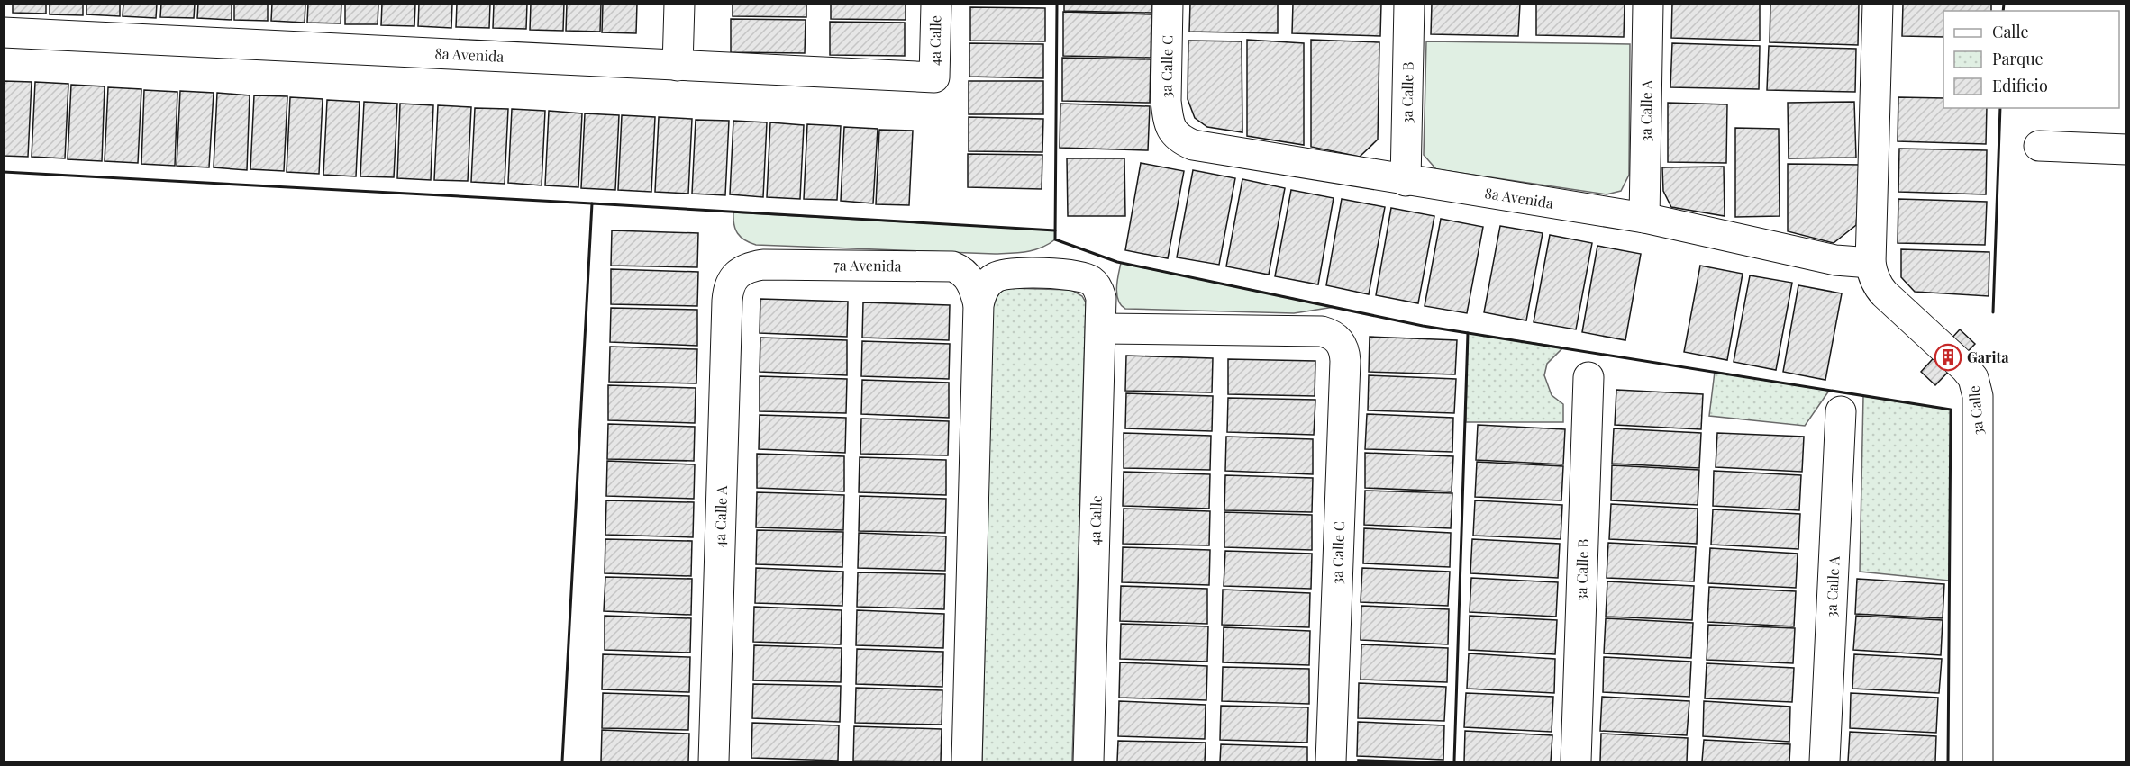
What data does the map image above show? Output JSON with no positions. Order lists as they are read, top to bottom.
{
  "streets": {
    "street": [
      "4a Calle",
      "8a Avenida",
      "3a Calle C",
      "3a Calle B",
      "3a Calle A",
      "7a Avenida",
      "3a Calle",
      "4a Calle A"
    ]
  },
  "crossings": [
    ["4a Calle", "8a Avenida"],
    ["4a Calle", "3a Calle C"],
    ["4a Calle", "7a Avenida"],
    ["8a Avenida", "3a Calle C"],
    ["8a Avenida", "3a Calle B"],
    ["8a Avenida", "3a Calle A"],
    ["8a Avenida", "3a Calle"],
    ["7a Avenida", "4a Calle A"]
  ],
  "places": {
    "building": ["Garita"]
  },
  "legend": ["Calle", "Parque", "Edificio"]
}
